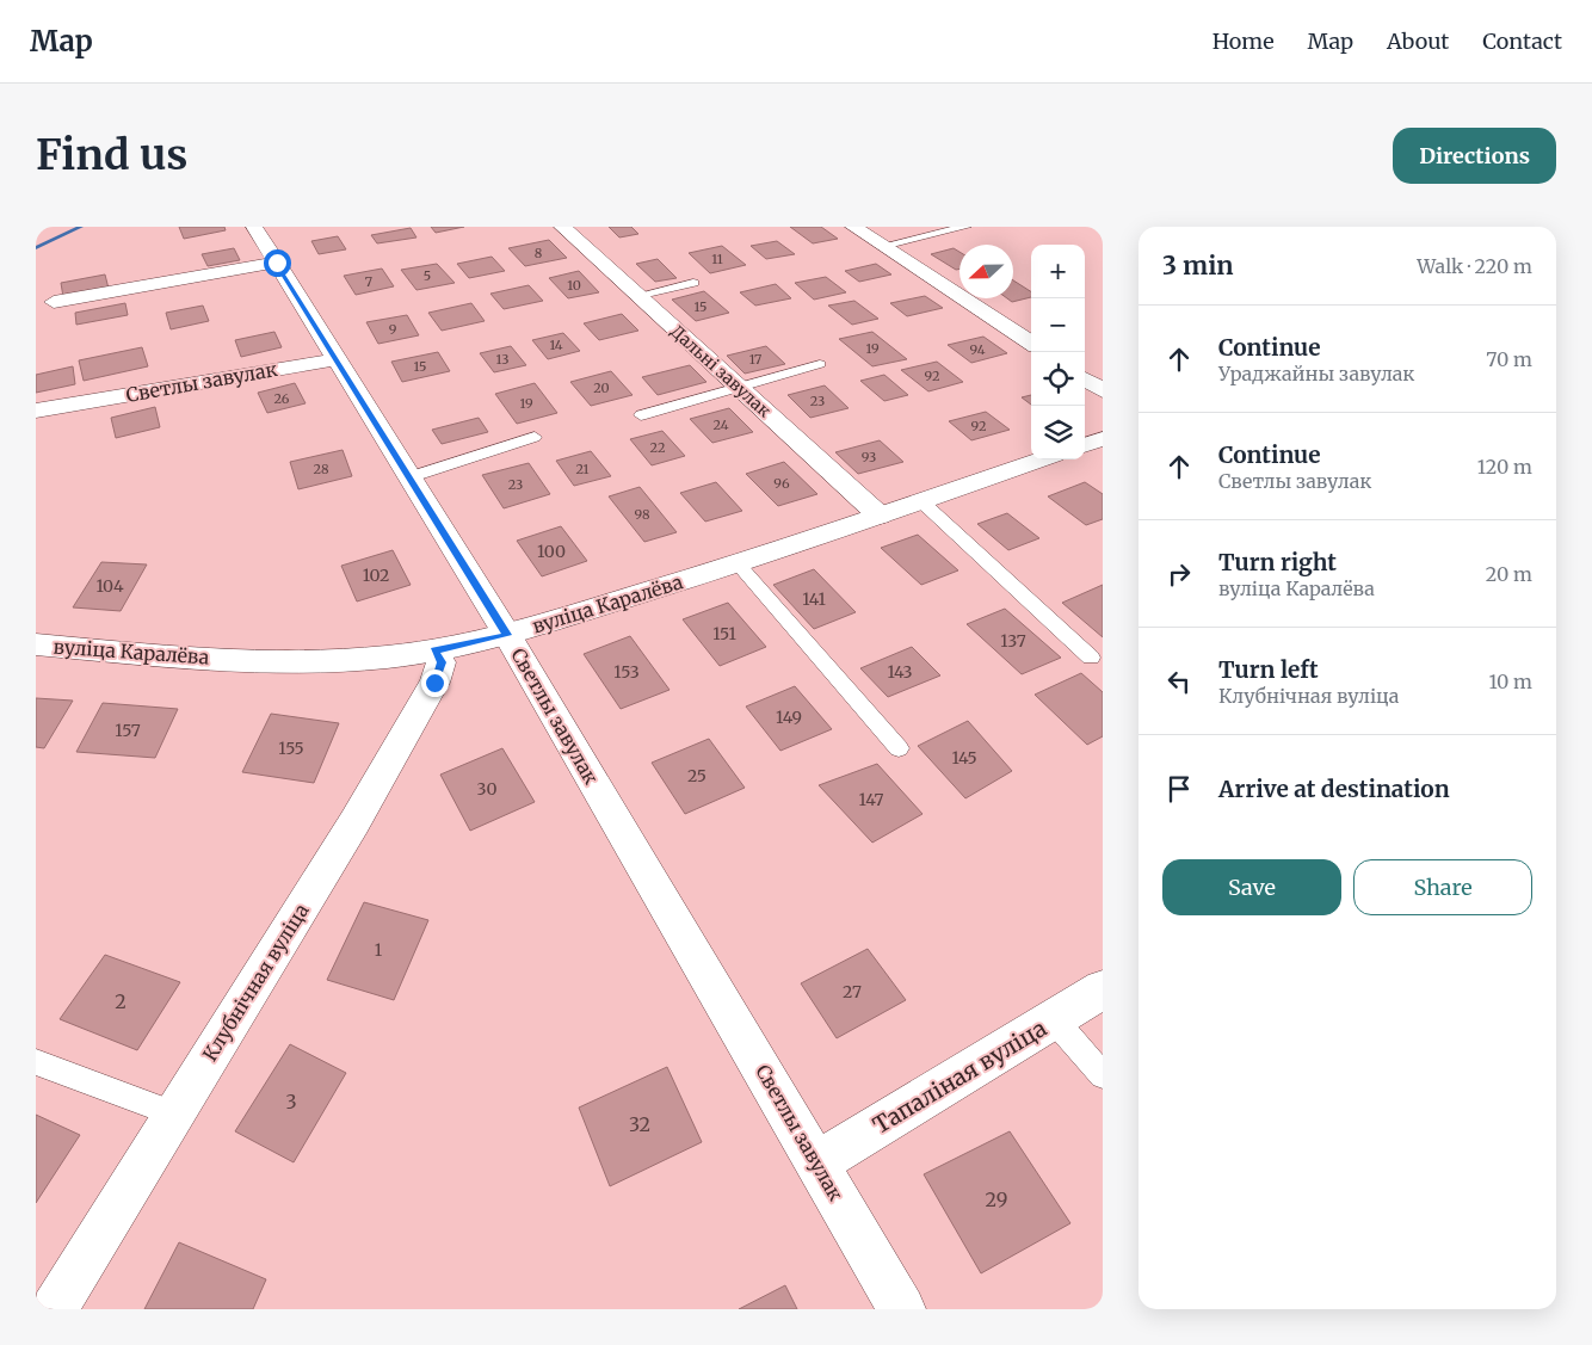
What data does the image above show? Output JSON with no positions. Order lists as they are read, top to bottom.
{
  "streets": {
    "street": [
      "Дальні завулак",
      "Светлы завулак",
      "вуліца Каралёва",
      "Клубнічная вуліца",
      "Тапаліная вуліца"
    ]
  },
  "crossings": [
    ["Дальні завулак", "вуліца Каралёва"],
    ["Светлы завулак", "вуліца Каралёва"],
    ["Светлы завулак", "Тапаліная вуліца"],
    ["вуліца Каралёва", "Клубнічная вуліца"]
  ],
  "house_numbers": [
    "8",
    "11",
    "5",
    "7",
    "10",
    "15",
    "9",
    "14",
    "19",
    "94",
    "13",
    "17",
    "15",
    "92",
    "20",
    "26",
    "23",
    "19",
    "24",
    "92",
    "22",
    "93",
    "28",
    "21",
    "96",
    "23",
    "98",
    "100",
    "102",
    "104",
    "141",
    "151",
    "137",
    "153",
    "143",
    "149",
    "157",
    "155",
    "145",
    "25",
    "30",
    "147",
    "1",
    "27",
    "2",
    "3",
    "32",
    "29"
  ],
  "north": "left",
  "page": {
    "header": "Map",
    "nav": [
      "Home",
      "Map",
      "About",
      "Contact"
    ],
    "buttons": [
      "Directions",
      ["Save", "Share"]
    ],
    "title": "Find us",
    "heading": ["3 min", "Walk · 220 m"],
    "map_buttons": ["+", "−"],
    "list": [
      ["Continue", "Ураджайны завулак", "70 m"],
      ["Continue", "Светлы завулак", "120 m"],
      ["Turn right", "вуліца Каралёва", "20 m"],
      ["Turn left", "Клубнічная вуліца", "10 m"],
      "Arrive at destination"
    ]
  }
}
